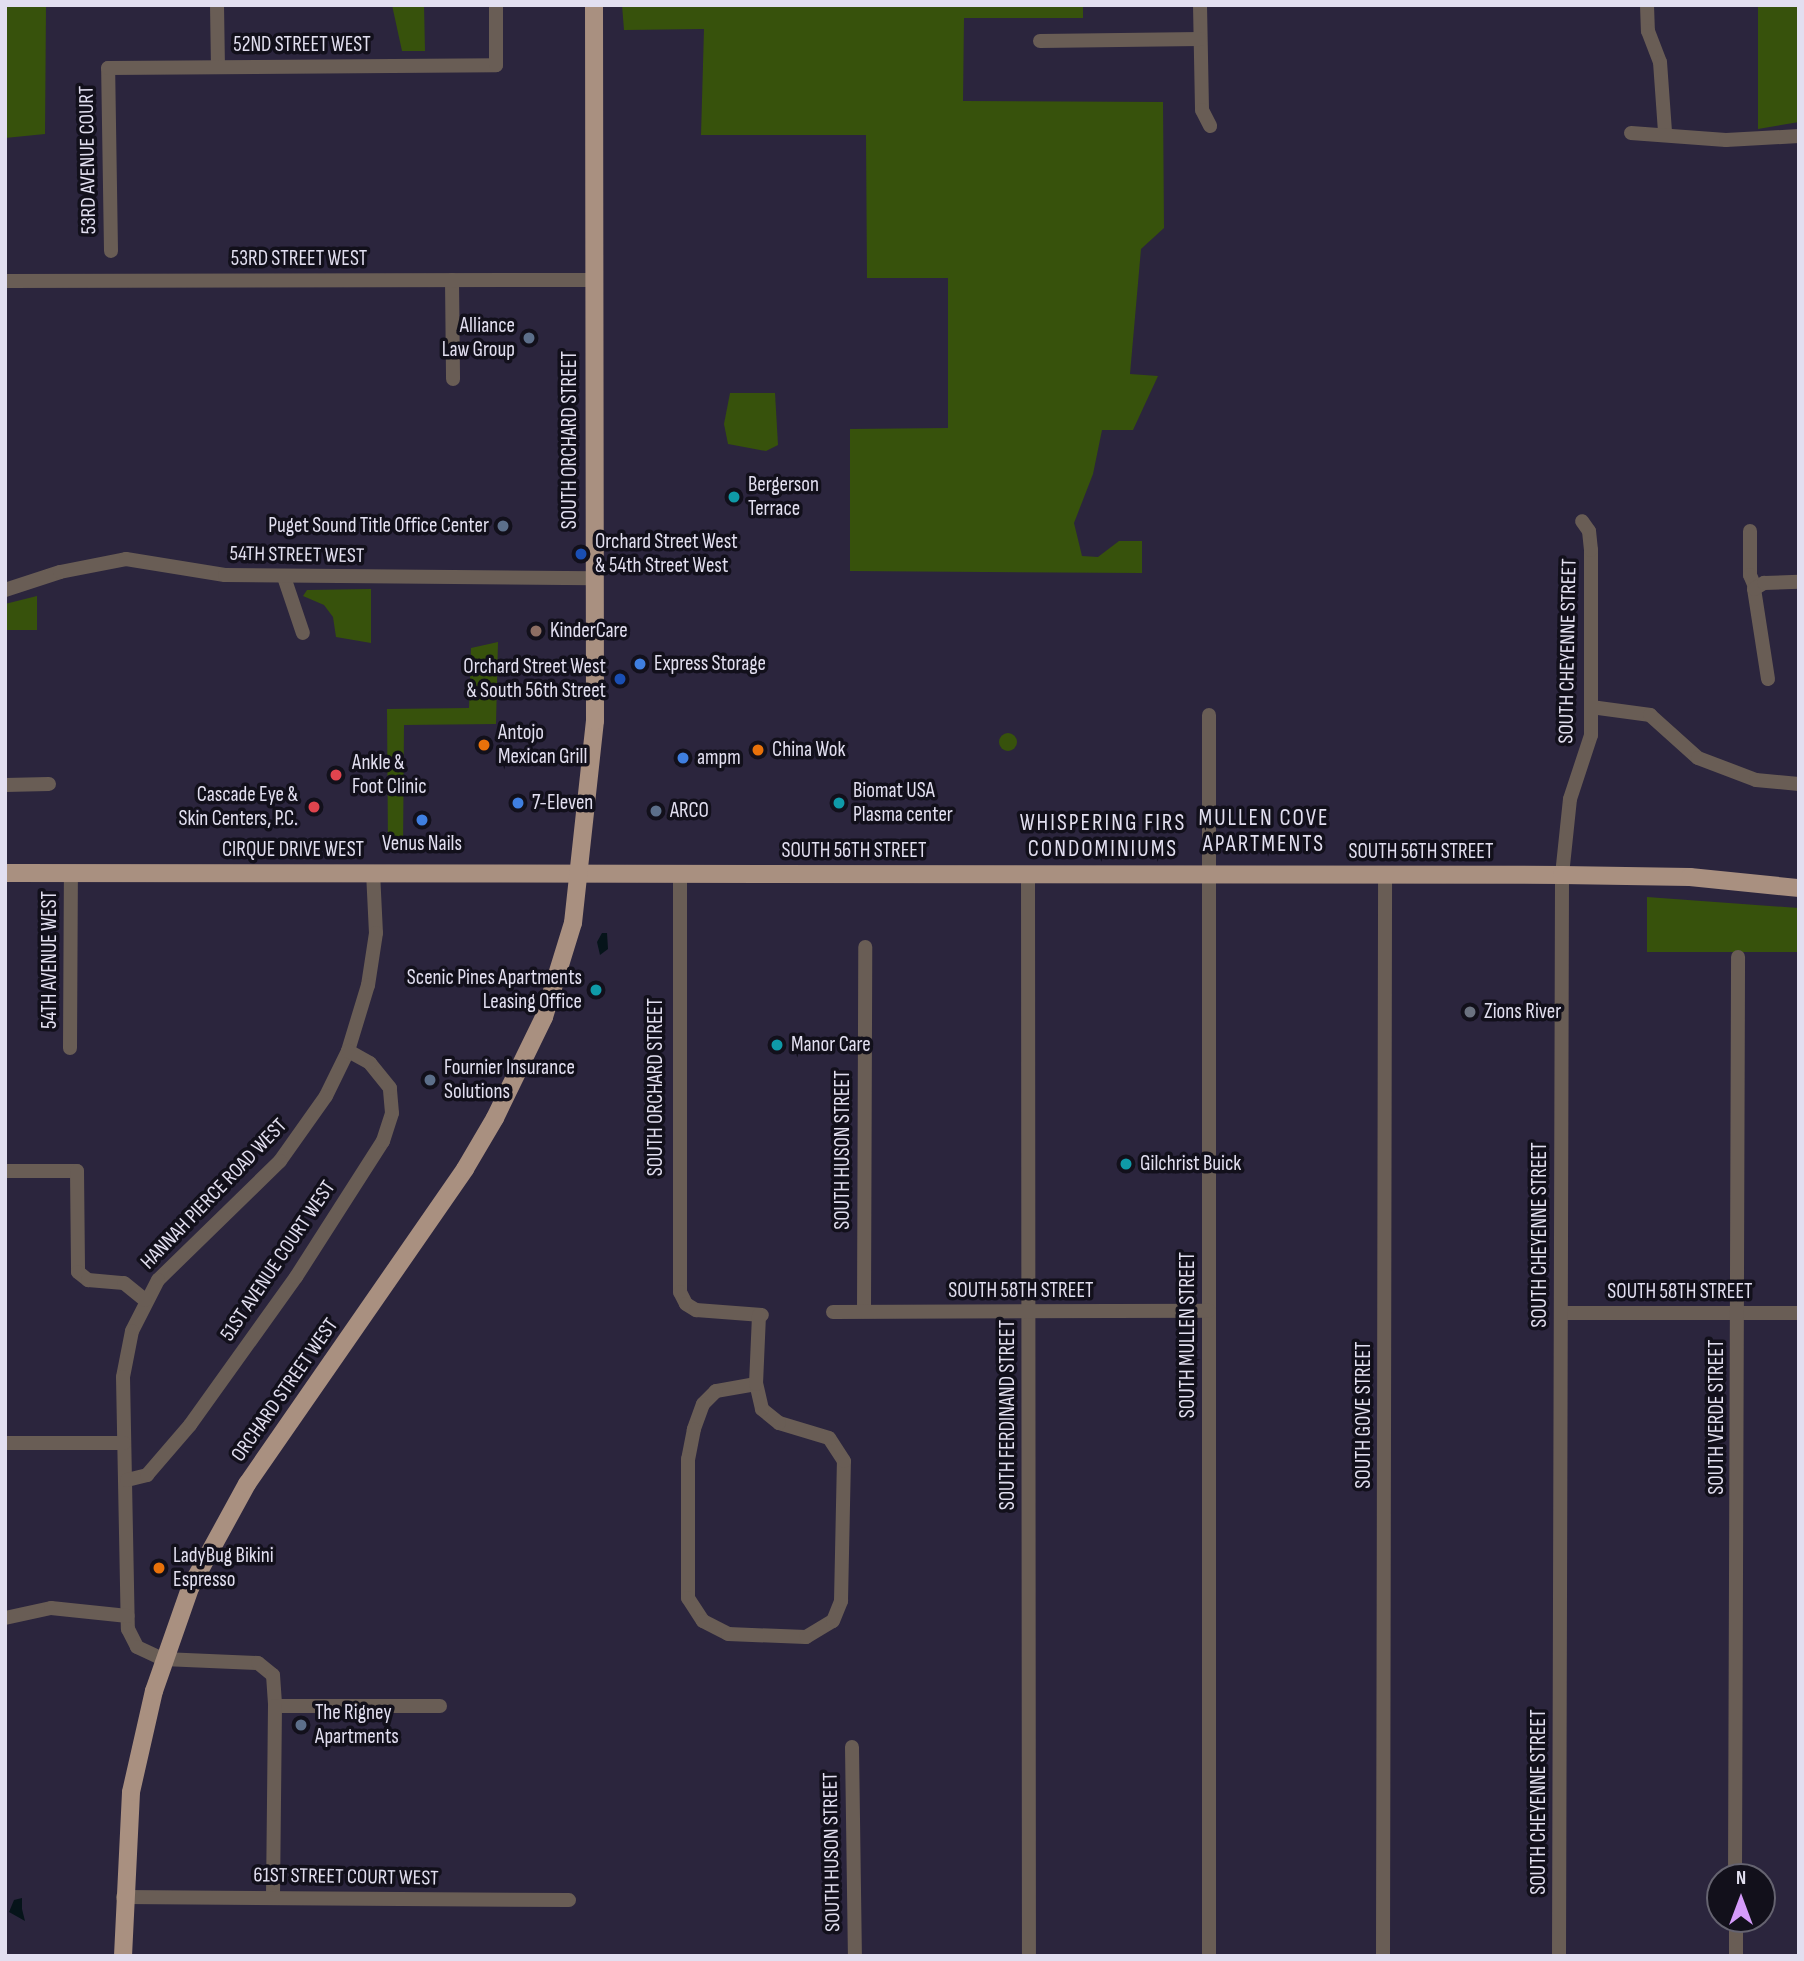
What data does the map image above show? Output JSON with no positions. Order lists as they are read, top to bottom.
{
  "streets": {
    "main road": [
      "SOUTH ORCHARD STREET",
      "CIRQUE DRIVE WEST",
      "SOUTH 56TH STREET",
      "ORCHARD STREET WEST"
    ],
    "street": [
      "52ND STREET WEST",
      "53RD AVENUE COURT",
      "53RD STREET WEST",
      "54TH STREET WEST",
      "SOUTH CHEYENNE STREET",
      "54TH AVENUE WEST",
      "SOUTH HUSON STREET",
      "HANNAH PIERCE ROAD WEST",
      "51ST AVENUE COURT WEST",
      "SOUTH 58TH STREET",
      "SOUTH MULLEN STREET",
      "SOUTH FERDINAND STREET",
      "SOUTH GOVE STREET",
      "SOUTH VERDE STREET",
      "61ST STREET COURT WEST"
    ]
  },
  "crossings": [
    ["52ND STREET WEST", "53RD AVENUE COURT"],
    ["53RD STREET WEST", "SOUTH ORCHARD STREET"],
    ["SOUTH ORCHARD STREET", "54TH STREET WEST"],
    ["SOUTH ORCHARD STREET", "CIRQUE DRIVE WEST"],
    ["SOUTH ORCHARD STREET", "SOUTH 56TH STREET"],
    ["SOUTH ORCHARD STREET", "ORCHARD STREET WEST"],
    ["SOUTH CHEYENNE STREET", "SOUTH 56TH STREET"],
    ["SOUTH CHEYENNE STREET", "SOUTH 58TH STREET"],
    ["CIRQUE DRIVE WEST", "SOUTH 56TH STREET"],
    ["CIRQUE DRIVE WEST", "54TH AVENUE WEST"],
    ["CIRQUE DRIVE WEST", "HANNAH PIERCE ROAD WEST"],
    ["CIRQUE DRIVE WEST", "ORCHARD STREET WEST"],
    ["SOUTH 56TH STREET", "SOUTH MULLEN STREET"],
    ["SOUTH 56TH STREET", "ORCHARD STREET WEST"],
    ["SOUTH 56TH STREET", "SOUTH FERDINAND STREET"],
    ["SOUTH 56TH STREET", "SOUTH GOVE STREET"],
    ["SOUTH HUSON STREET", "SOUTH 58TH STREET"],
    ["HANNAH PIERCE ROAD WEST", "51ST AVENUE COURT WEST"],
    ["HANNAH PIERCE ROAD WEST", "ORCHARD STREET WEST"],
    ["SOUTH 58TH STREET", "SOUTH MULLEN STREET"],
    ["SOUTH 58TH STREET", "SOUTH FERDINAND STREET"],
    ["SOUTH 58TH STREET", "SOUTH VERDE STREET"],
    ["ORCHARD STREET WEST", "61ST STREET COURT WEST"]
  ],
  "districts": ["MULLEN COVE APARTMENTS", "WHISPERING FIRS CONDOMINIUMS"],
  "places": [
    "Alliance Law Group",
    "Bergerson Terrace",
    "Puget Sound Title Office Center",
    "Orchard Street West & 54th Street West",
    "KinderCare",
    "Express Storage",
    "Orchard Street West & South 56th Street",
    "Antojo Mexican Grill",
    "China Wok",
    "ampm",
    "Ankle & Foot Clinic",
    "7-Eleven",
    "Biomat USA Plasma center",
    "Cascade Eye & Skin Centers, P.C.",
    "ARCO",
    "Venus Nails",
    "Scenic Pines Apartments Leasing Office",
    "Zions River",
    "Manor Care",
    "Fournier Insurance Solutions",
    "Gilchrist Buick",
    "LadyBug Bikini Espresso",
    "The Rigney Apartments"
  ],
  "north": "top"
}
